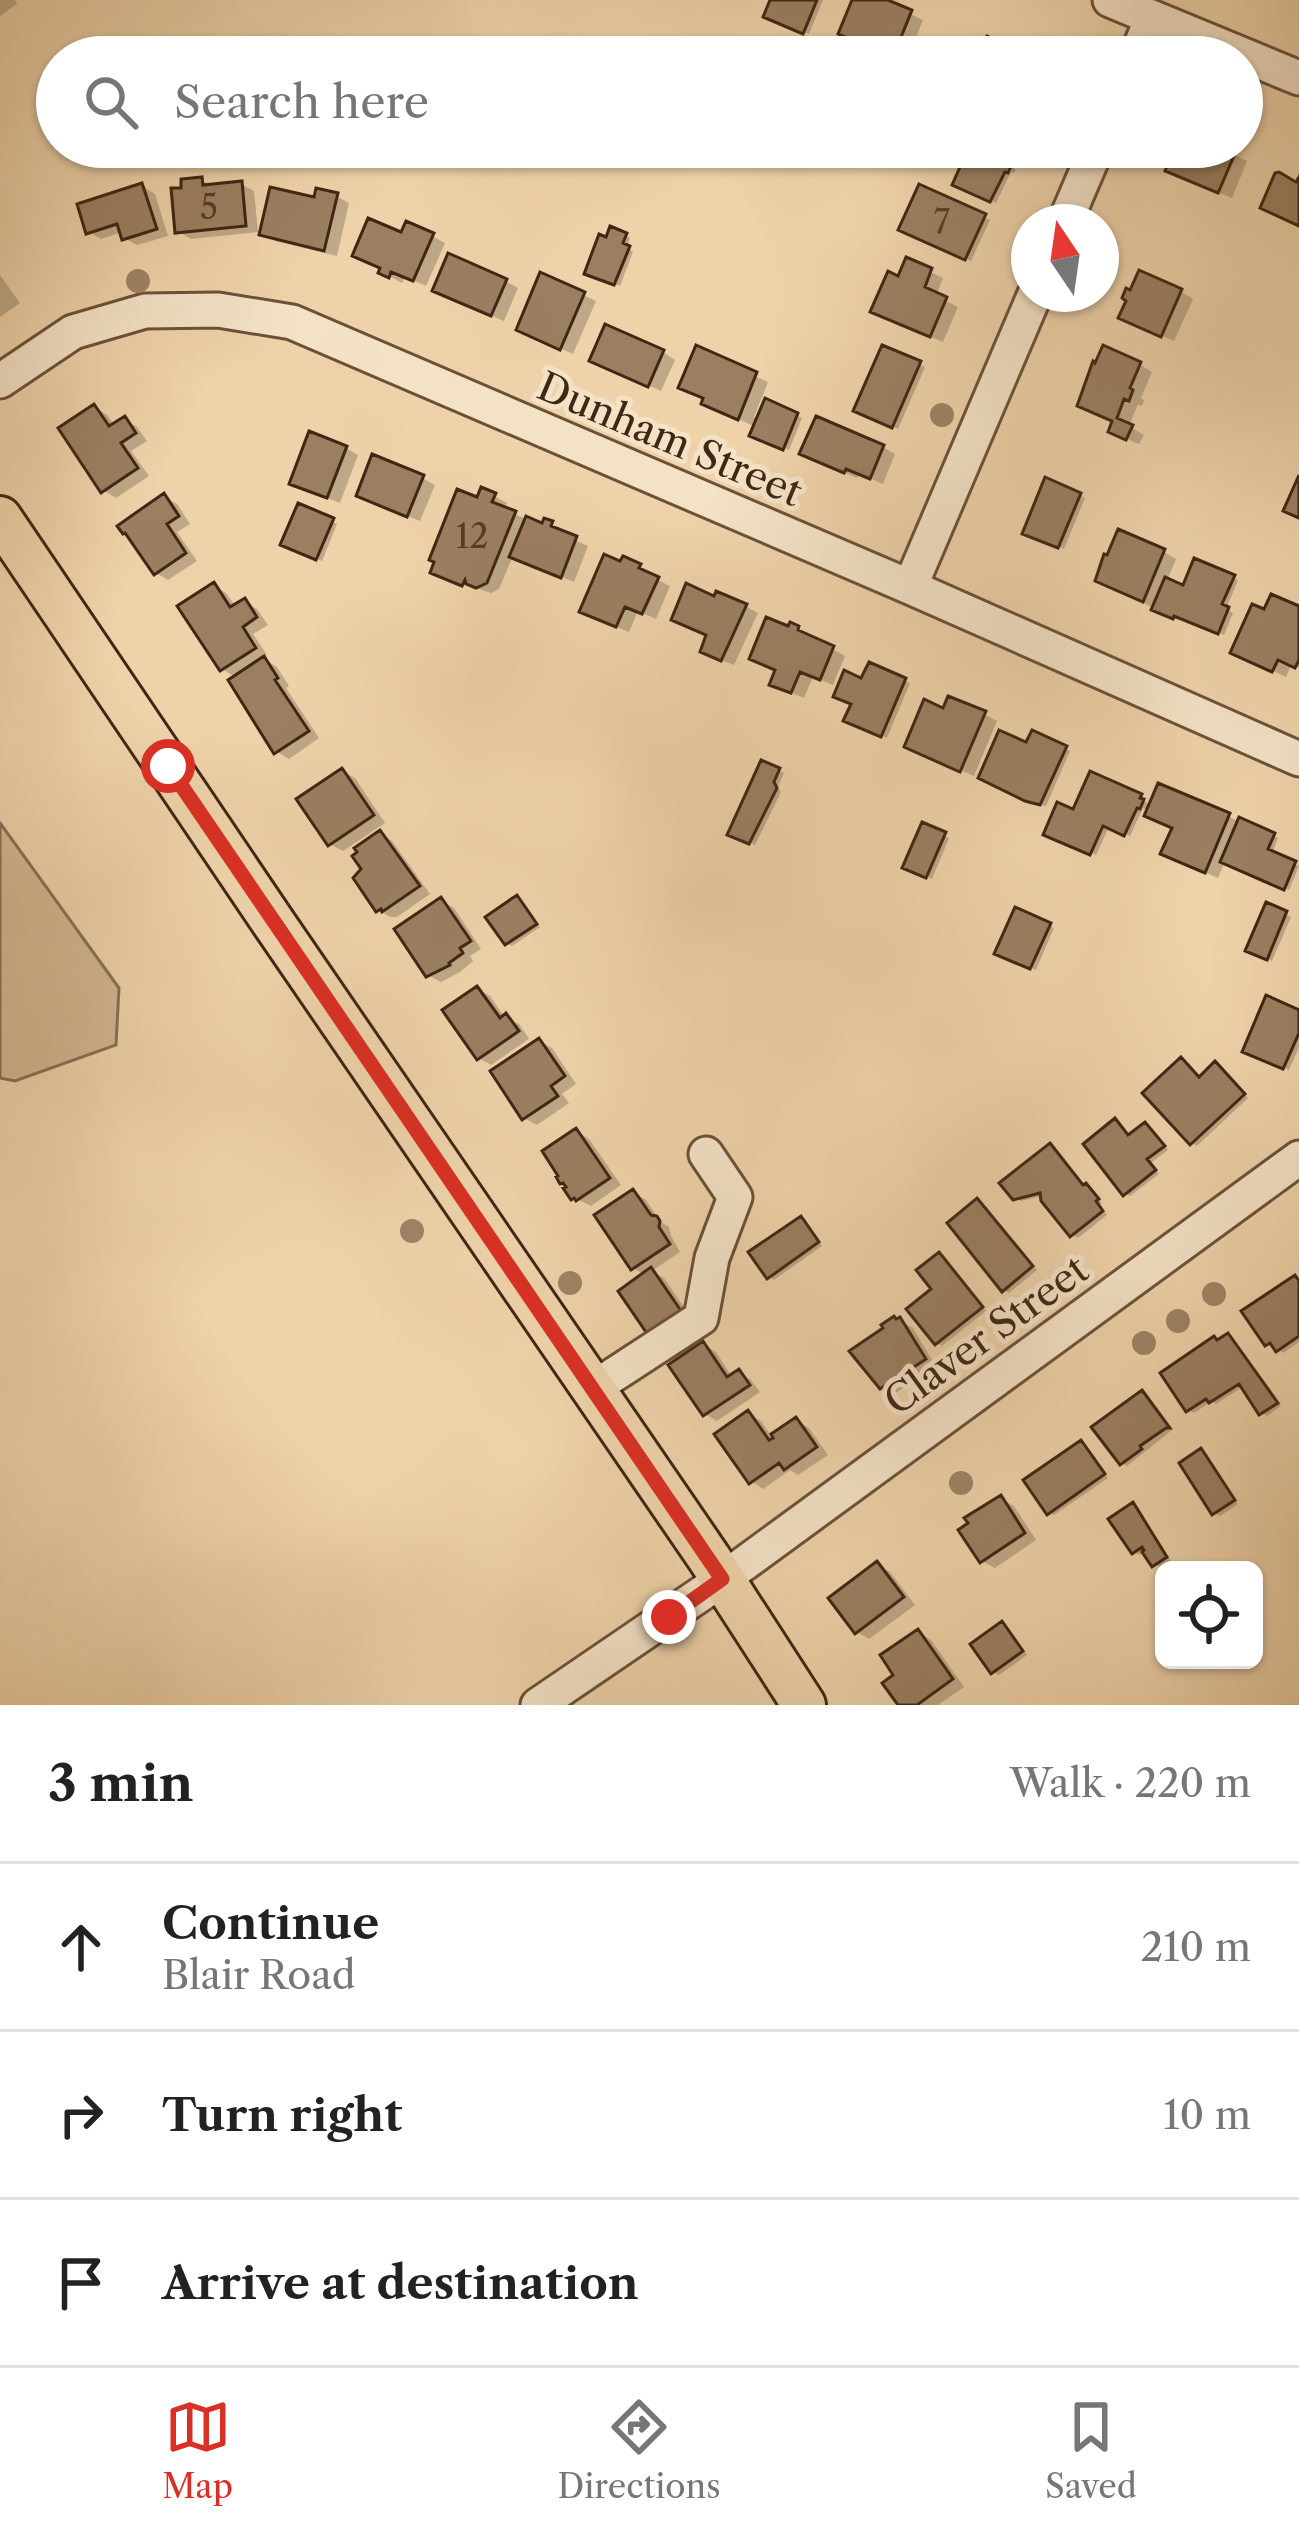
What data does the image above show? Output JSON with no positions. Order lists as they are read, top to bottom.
{
  "streets": {
    "street": ["Dunham Street", "Claver Street"]
  },
  "house_numbers": ["5", "7", "12"],
  "north": "top",
  "page": {
    "search": "Search here",
    "heading": ["3 min", "Walk · 220 m"],
    "list": [
      ["Continue", "Blair Road", "210 m"],
      ["Turn right", "10 m"],
      "Arrive at destination"
    ],
    "nav": ["Map", "Directions", "Saved"]
  }
}
